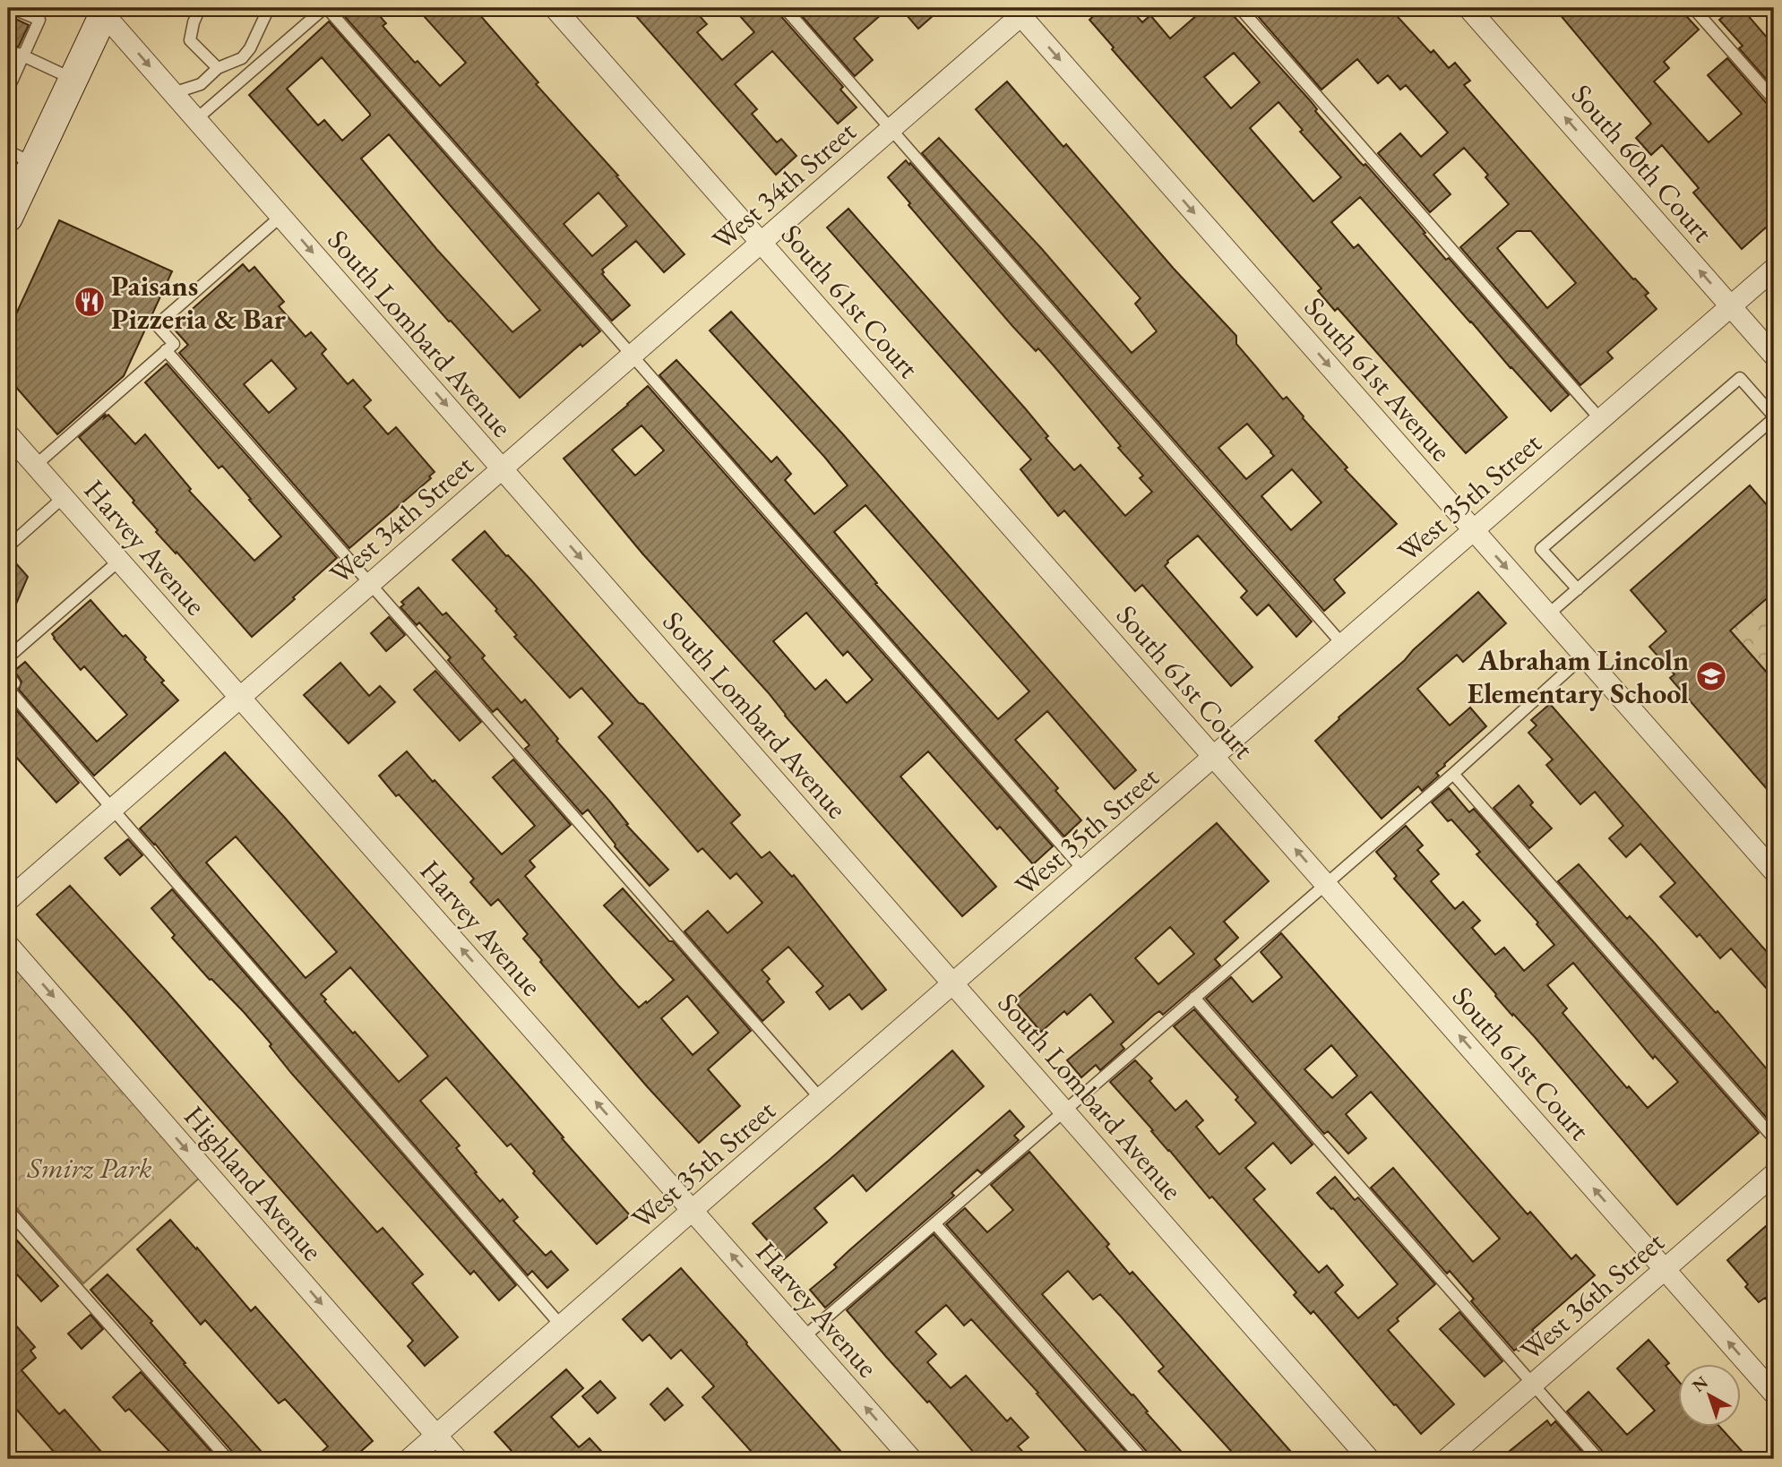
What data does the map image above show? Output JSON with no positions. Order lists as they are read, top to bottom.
{
  "streets": {
    "street": [
      "South 60th Court",
      "West 34th Street",
      "South 61st Court",
      "South Lombard Avenue",
      "South 61st Avenue",
      "West 35th Street",
      "Harvey Avenue",
      "Highland Avenue",
      "West 36th Street"
    ]
  },
  "crossings": [
    ["South 60th Court", "West 35th Street"],
    ["West 34th Street", "South 61st Court"],
    ["West 34th Street", "South Lombard Avenue"],
    ["West 34th Street", "South 61st Avenue"],
    ["West 34th Street", "Harvey Avenue"],
    ["South 61st Court", "West 35th Street"],
    ["South 61st Court", "West 36th Street"],
    ["South Lombard Avenue", "West 35th Street"],
    ["South 61st Avenue", "West 35th Street"],
    ["West 35th Street", "Harvey Avenue"],
    ["West 35th Street", "Highland Avenue"]
  ],
  "one_way": [
    "South 60th Court",
    "South 61st Court",
    "South Lombard Avenue",
    "South 61st Avenue",
    "Harvey Avenue",
    "Highland Avenue"
  ],
  "parks": ["Smirz Park"],
  "places": {
    "restaurant": ["Paisans Pizzeria & Bar"],
    "school or university": ["Abraham Lincoln Elementary School"]
  },
  "north": "top left"
}
